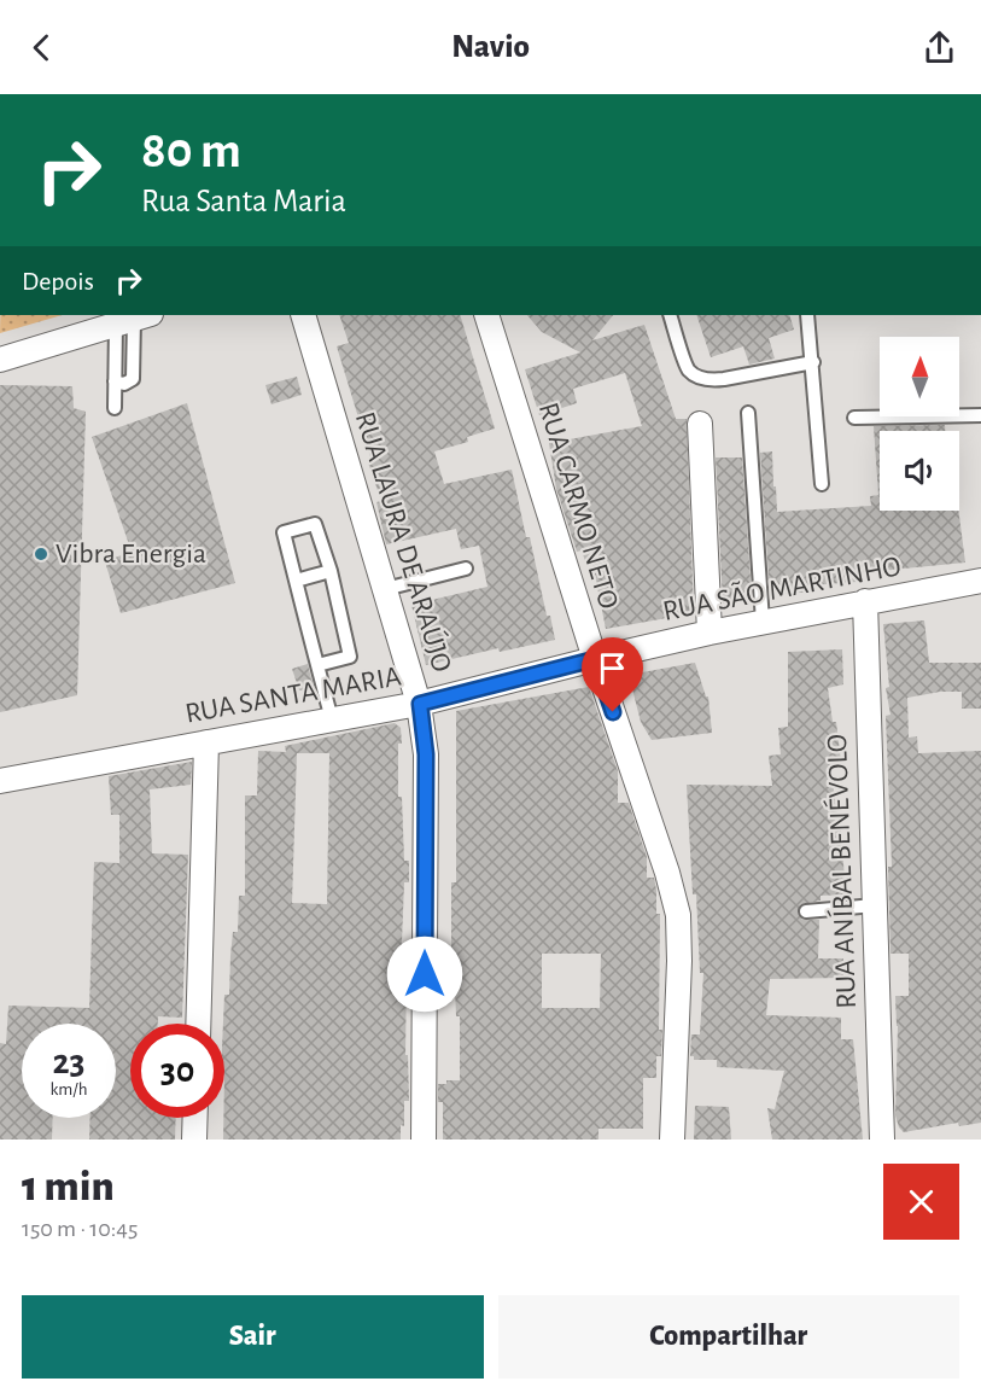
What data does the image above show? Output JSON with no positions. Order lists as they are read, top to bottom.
{
  "streets": {
    "street": [
      "RUA CARMO NETO",
      "RUA LAURA DE ARAÚJO",
      "RUA SÃO MARTINHO",
      "RUA SANTA MARIA",
      "RUA ANÍBAL BENÉVOLO"
    ]
  },
  "crossings": [
    ["RUA CARMO NETO", "RUA SÃO MARTINHO"],
    ["RUA CARMO NETO", "RUA SANTA MARIA"],
    ["RUA LAURA DE ARAÚJO", "RUA SANTA MARIA"],
    ["RUA SÃO MARTINHO", "RUA SANTA MARIA"],
    ["RUA SÃO MARTINHO", "RUA ANÍBAL BENÉVOLO"]
  ],
  "places": ["Vibra Energia"],
  "north": "top",
  "page": {
    "header": "Navio",
    "turn": ["80 m", "Rua Santa Maria"],
    "then": "Depois",
    "speed": "23 km/h",
    "limit": "30",
    "heading": ["1 min", "150 m · 10:45"],
    "buttons": ["Sair", "Compartilhar"]
  }
}
